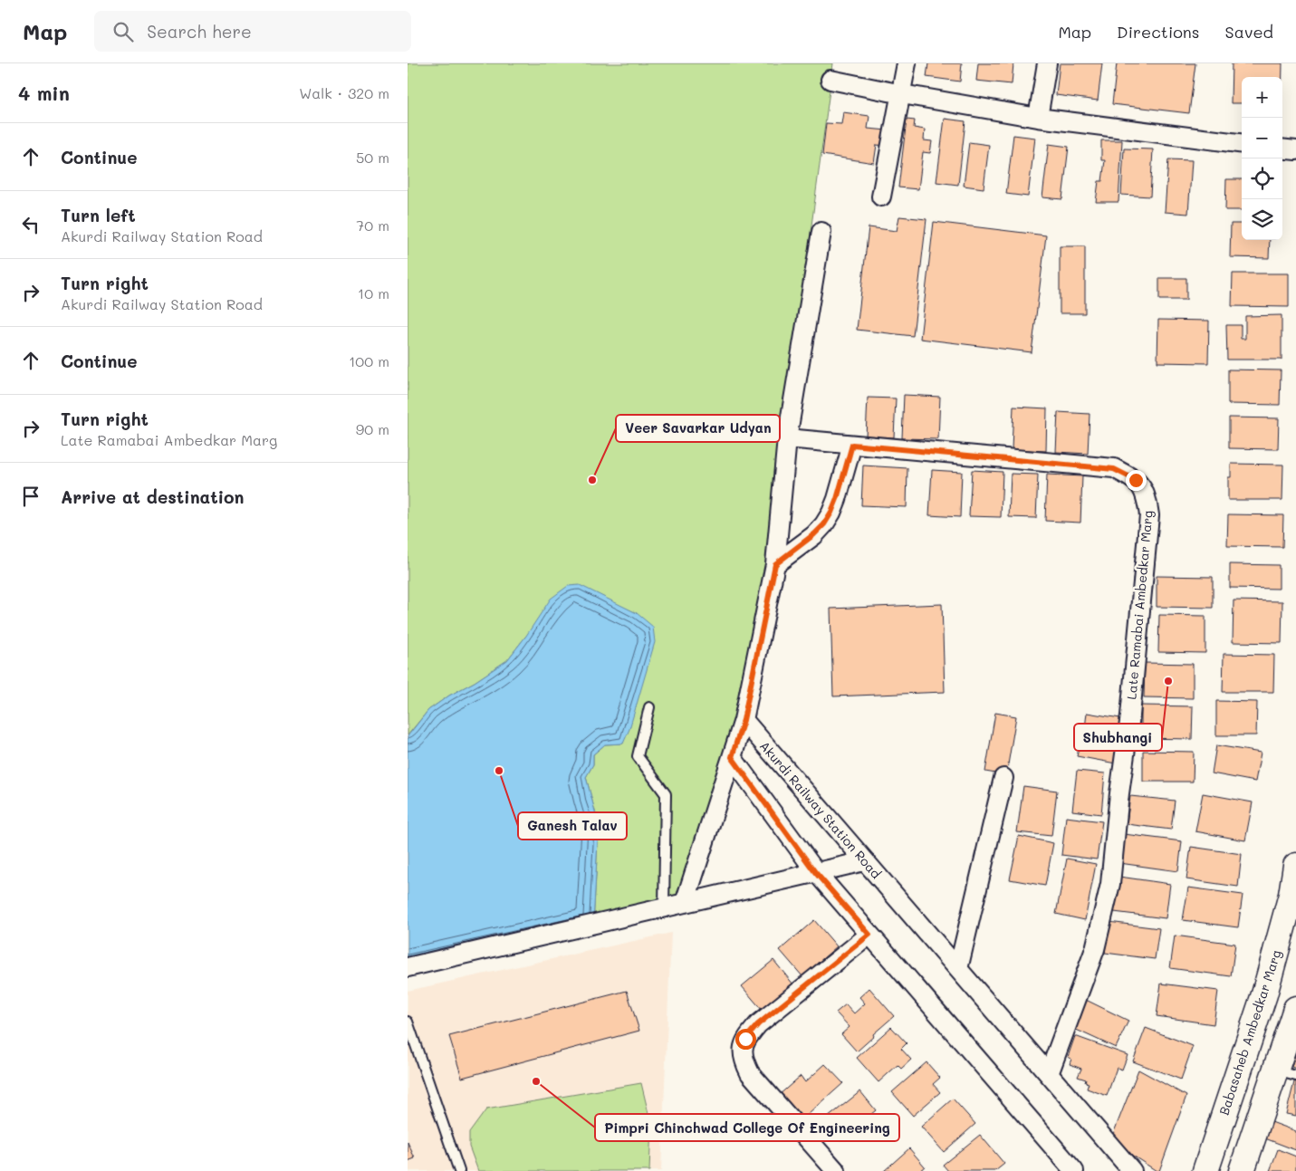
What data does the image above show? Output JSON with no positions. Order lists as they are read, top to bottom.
{
  "streets": {
    "main road": ["Babasaheb Ambedkar Marg"],
    "street": ["Late Ramabai Ambedkar Marg", "Akurdi Railway Station Road"]
  },
  "crossings": [
    ["Late Ramabai Ambedkar Marg", "Akurdi Railway Station Road"]
  ],
  "places": [
    "Veer Savarkar Udyan",
    "Shubhangi",
    "Ganesh Talav",
    "Pimpri Chinchwad College Of Engineering"
  ],
  "page": {
    "header": "Map",
    "search": "Search here",
    "nav": ["Map", "Directions", "Saved"],
    "heading": ["4 min", "Walk · 320 m"],
    "map_buttons": ["+", "−"],
    "list": [
      ["Continue", "50 m"],
      ["Turn left", "Akurdi Railway Station Road", "70 m"],
      ["Turn right", "Akurdi Railway Station Road", "10 m"],
      ["Continue", "100 m"],
      ["Turn right", "Late Ramabai Ambedkar Marg", "90 m"],
      "Arrive at destination"
    ]
  }
}
